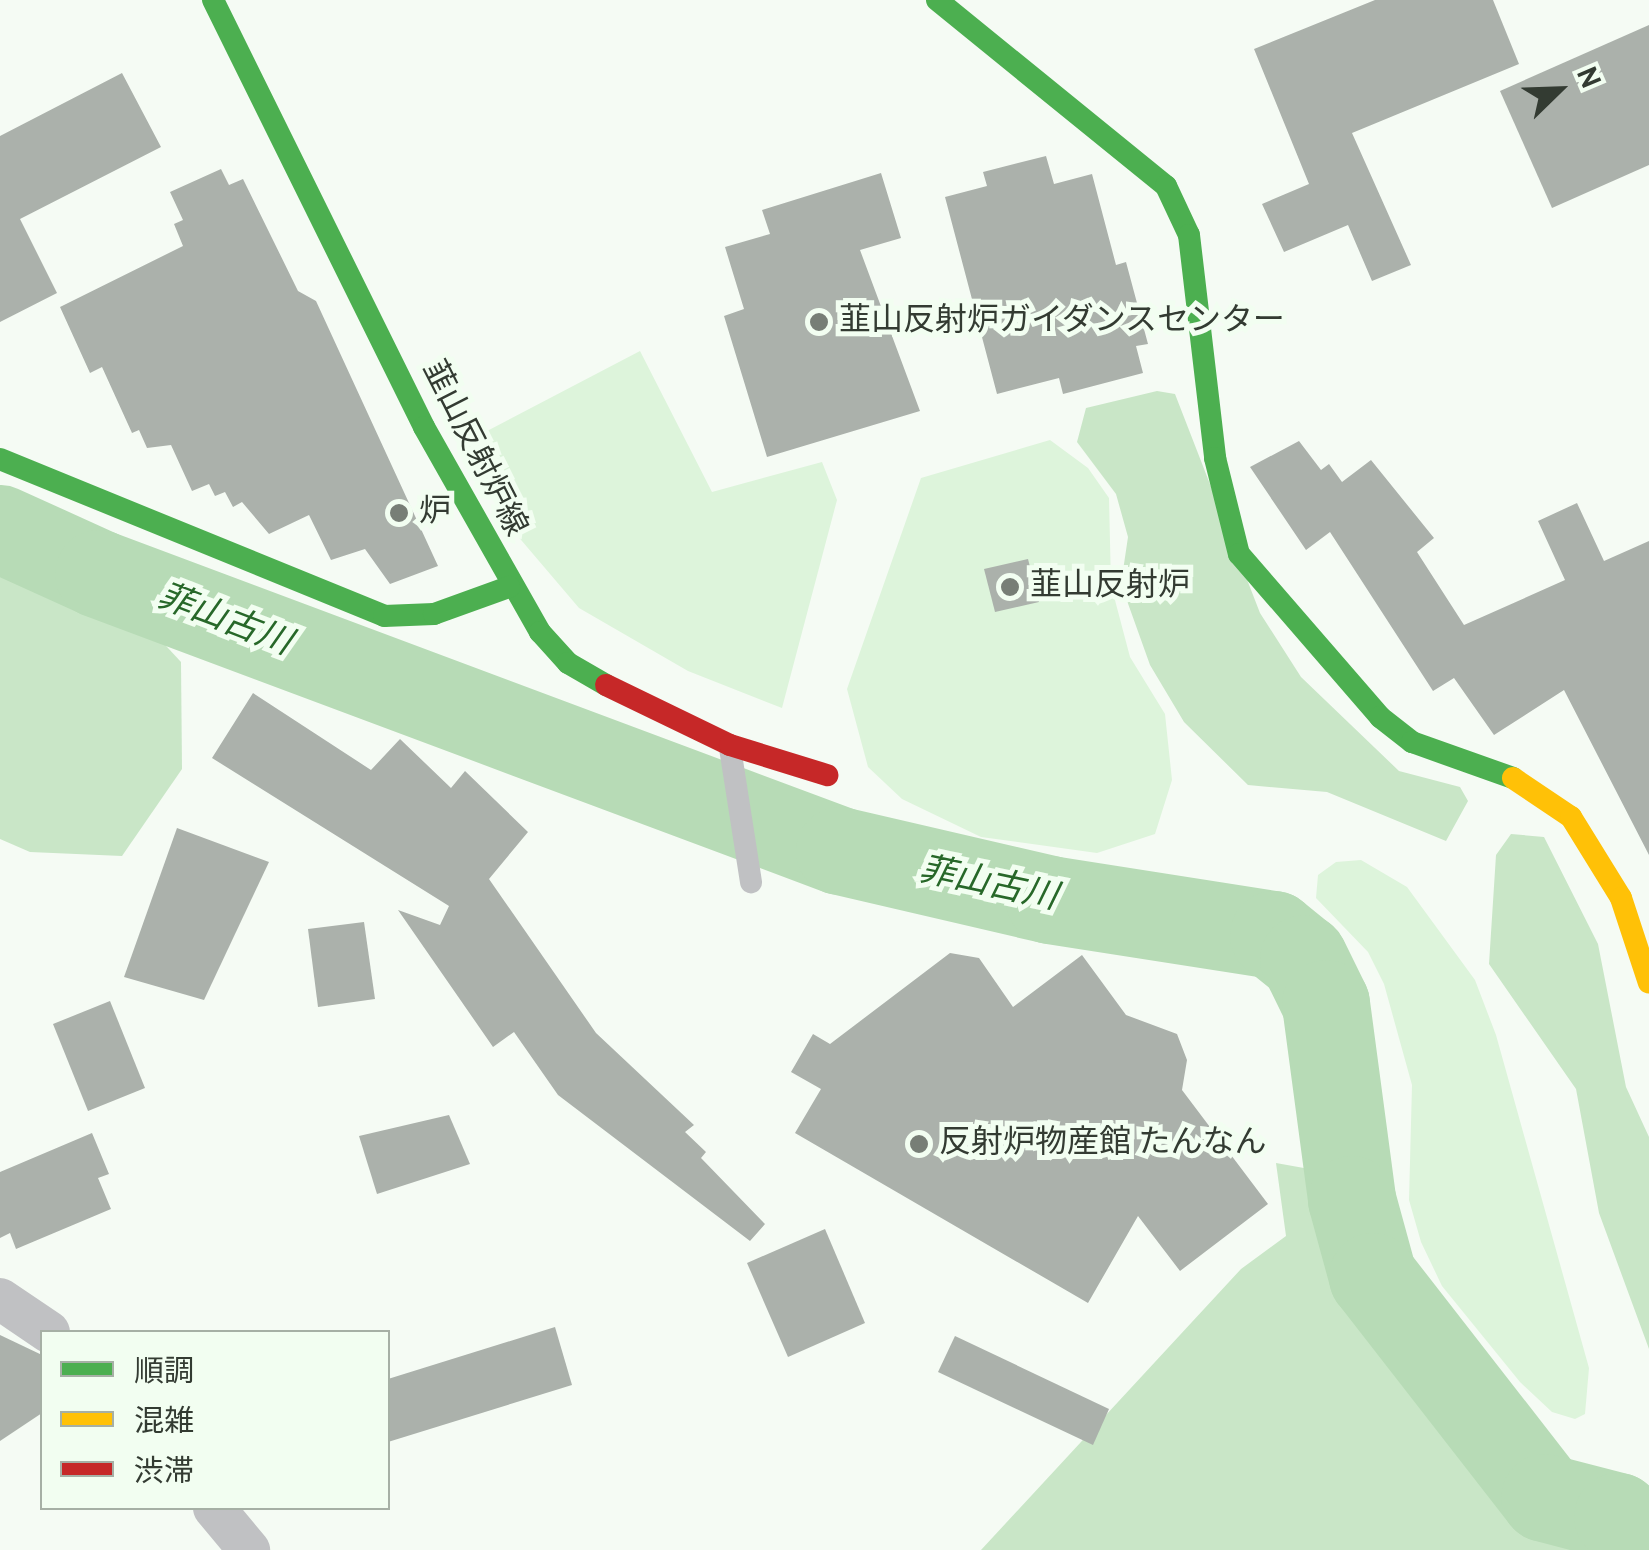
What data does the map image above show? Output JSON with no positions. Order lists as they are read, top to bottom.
{
  "streets": {
    "street": ["韮山反射炉線"]
  },
  "water": ["菲山古川"],
  "places": [
    "韮山反射炉ガイダンスセンター",
    "炉",
    "韮山反射炉",
    "反射炉物産館 たんなん"
  ],
  "legend": ["順調", "混雑", "渋滞"],
  "north": "top right"
}
